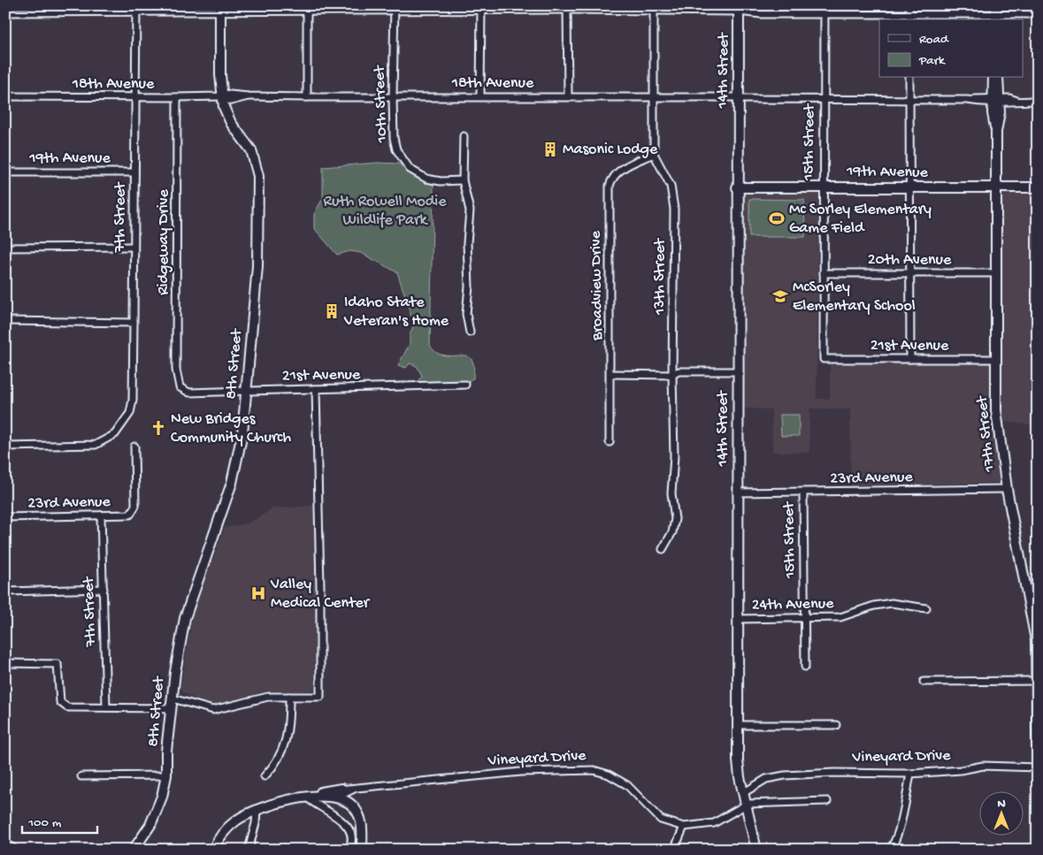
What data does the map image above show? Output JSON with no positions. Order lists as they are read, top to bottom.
{
  "streets": {
    "main road": [
      "14th Street",
      "19th Avenue",
      "8th Street",
      "17th Street"
    ],
    "street": [
      "18th Avenue",
      "10th Street",
      "15th Street",
      "7th Street",
      "Ridgeway Drive",
      "20th Avenue",
      "13th Street",
      "Broadview Drive",
      "21st Avenue",
      "23rd Avenue",
      "24th Avenue",
      "Vineyard Drive"
    ]
  },
  "crossings": [
    ["14th Street", "18th Avenue"],
    ["14th Street", "19th Avenue"],
    ["14th Street", "23rd Avenue"],
    ["14th Street", "24th Avenue"],
    ["14th Street", "Vineyard Drive"],
    ["18th Avenue", "10th Street"],
    ["18th Avenue", "15th Street"],
    ["18th Avenue", "7th Street"],
    ["18th Avenue", "Ridgeway Drive"],
    ["18th Avenue", "13th Street"],
    ["18th Avenue", "8th Street"],
    ["18th Avenue", "17th Street"],
    ["15th Street", "19th Avenue"],
    ["15th Street", "20th Avenue"],
    ["15th Street", "21st Avenue"],
    ["15th Street", "23rd Avenue"],
    ["15th Street", "24th Avenue"],
    ["19th Avenue", "7th Street"],
    ["19th Avenue", "17th Street"],
    ["7th Street", "23rd Avenue"],
    ["Ridgeway Drive", "21st Avenue"],
    ["20th Avenue", "17th Street"],
    ["13th Street", "Broadview Drive"],
    ["21st Avenue", "8th Street"],
    ["21st Avenue", "17th Street"],
    ["17th Street", "23rd Avenue"]
  ],
  "parks": ["Ruth Rowell Modie Wildlife Park"],
  "places": {
    "building": ["Masonic Lodge", "Idaho State Veteran's Home"],
    "sports": ["Mc Sorley Elementary Game Field"],
    "school or university": ["McSorley Elementary School"],
    "church": ["New Bridges Community Church"],
    "hospital": ["Valley Medical Center"]
  },
  "legend": ["Road", "Park"],
  "scale_bar": "100 m",
  "north": "top"
}
